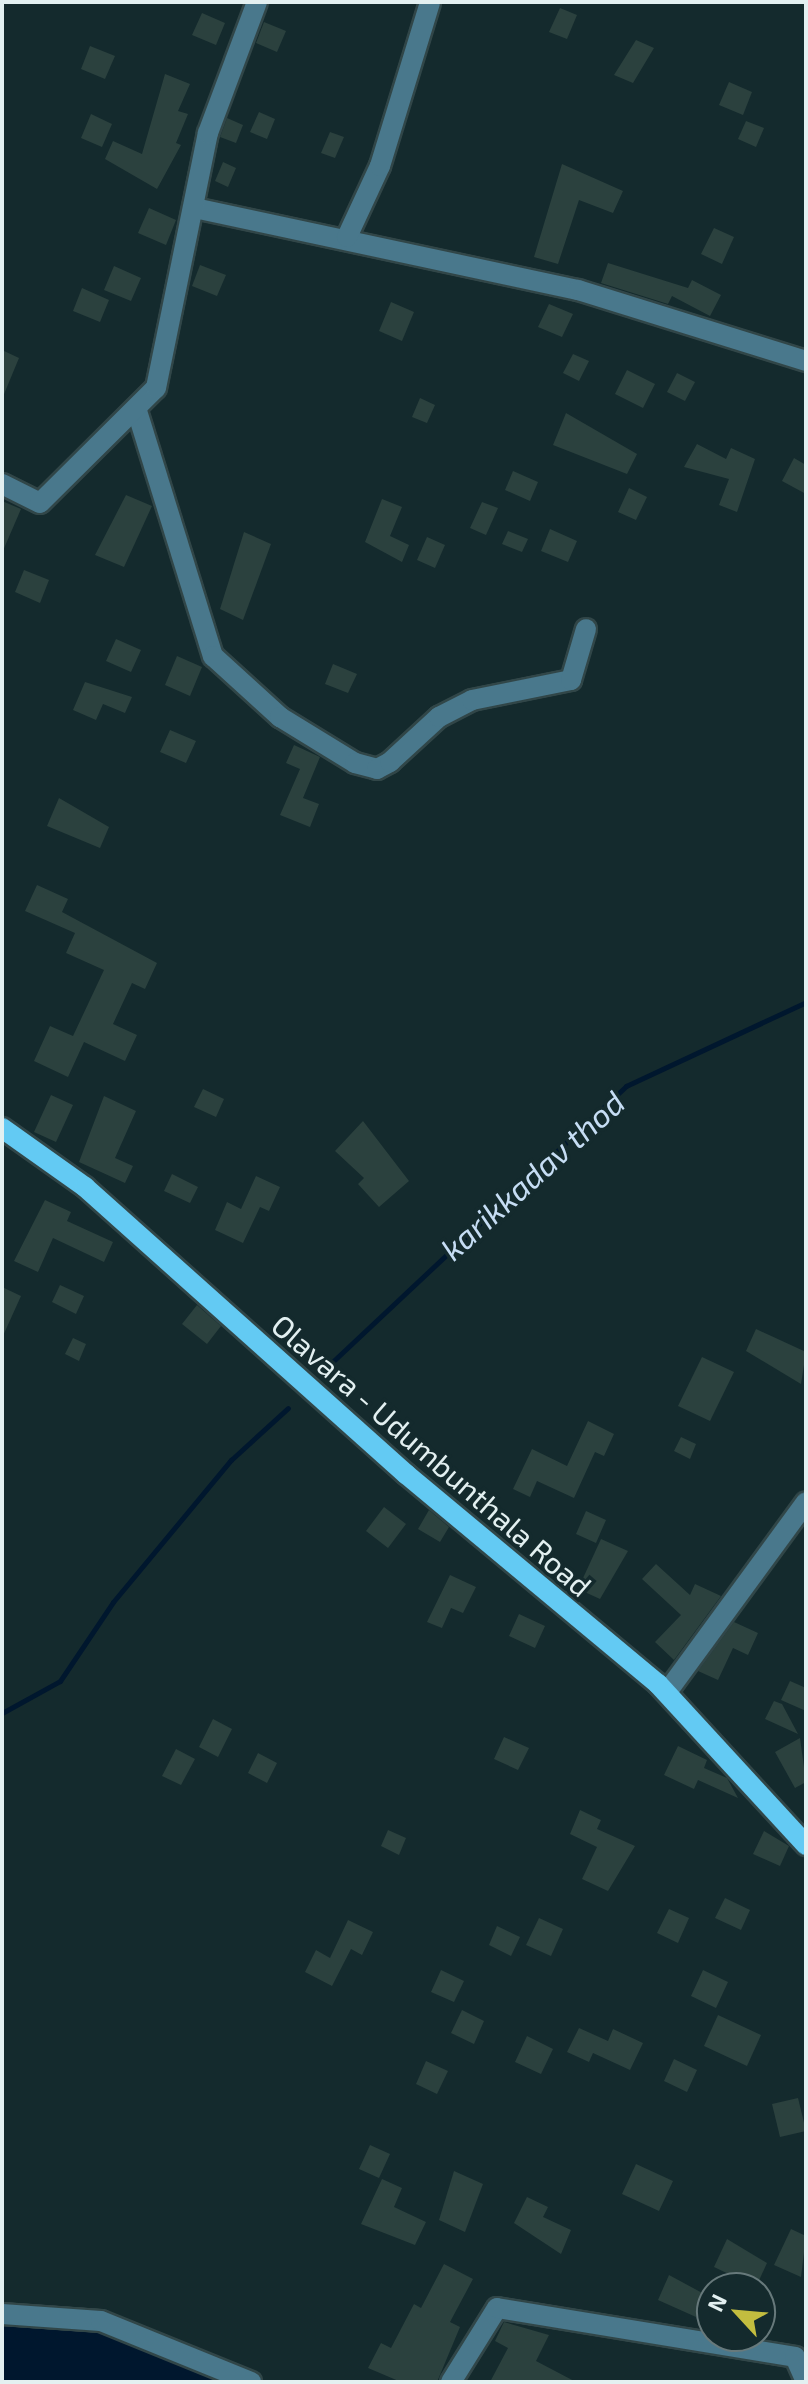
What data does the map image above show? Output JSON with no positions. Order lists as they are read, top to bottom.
{
  "streets": {
    "main road": ["Olavara - Udumbunthala Road"]
  },
  "water": ["karikkadav thod"],
  "north": "top left"
}
